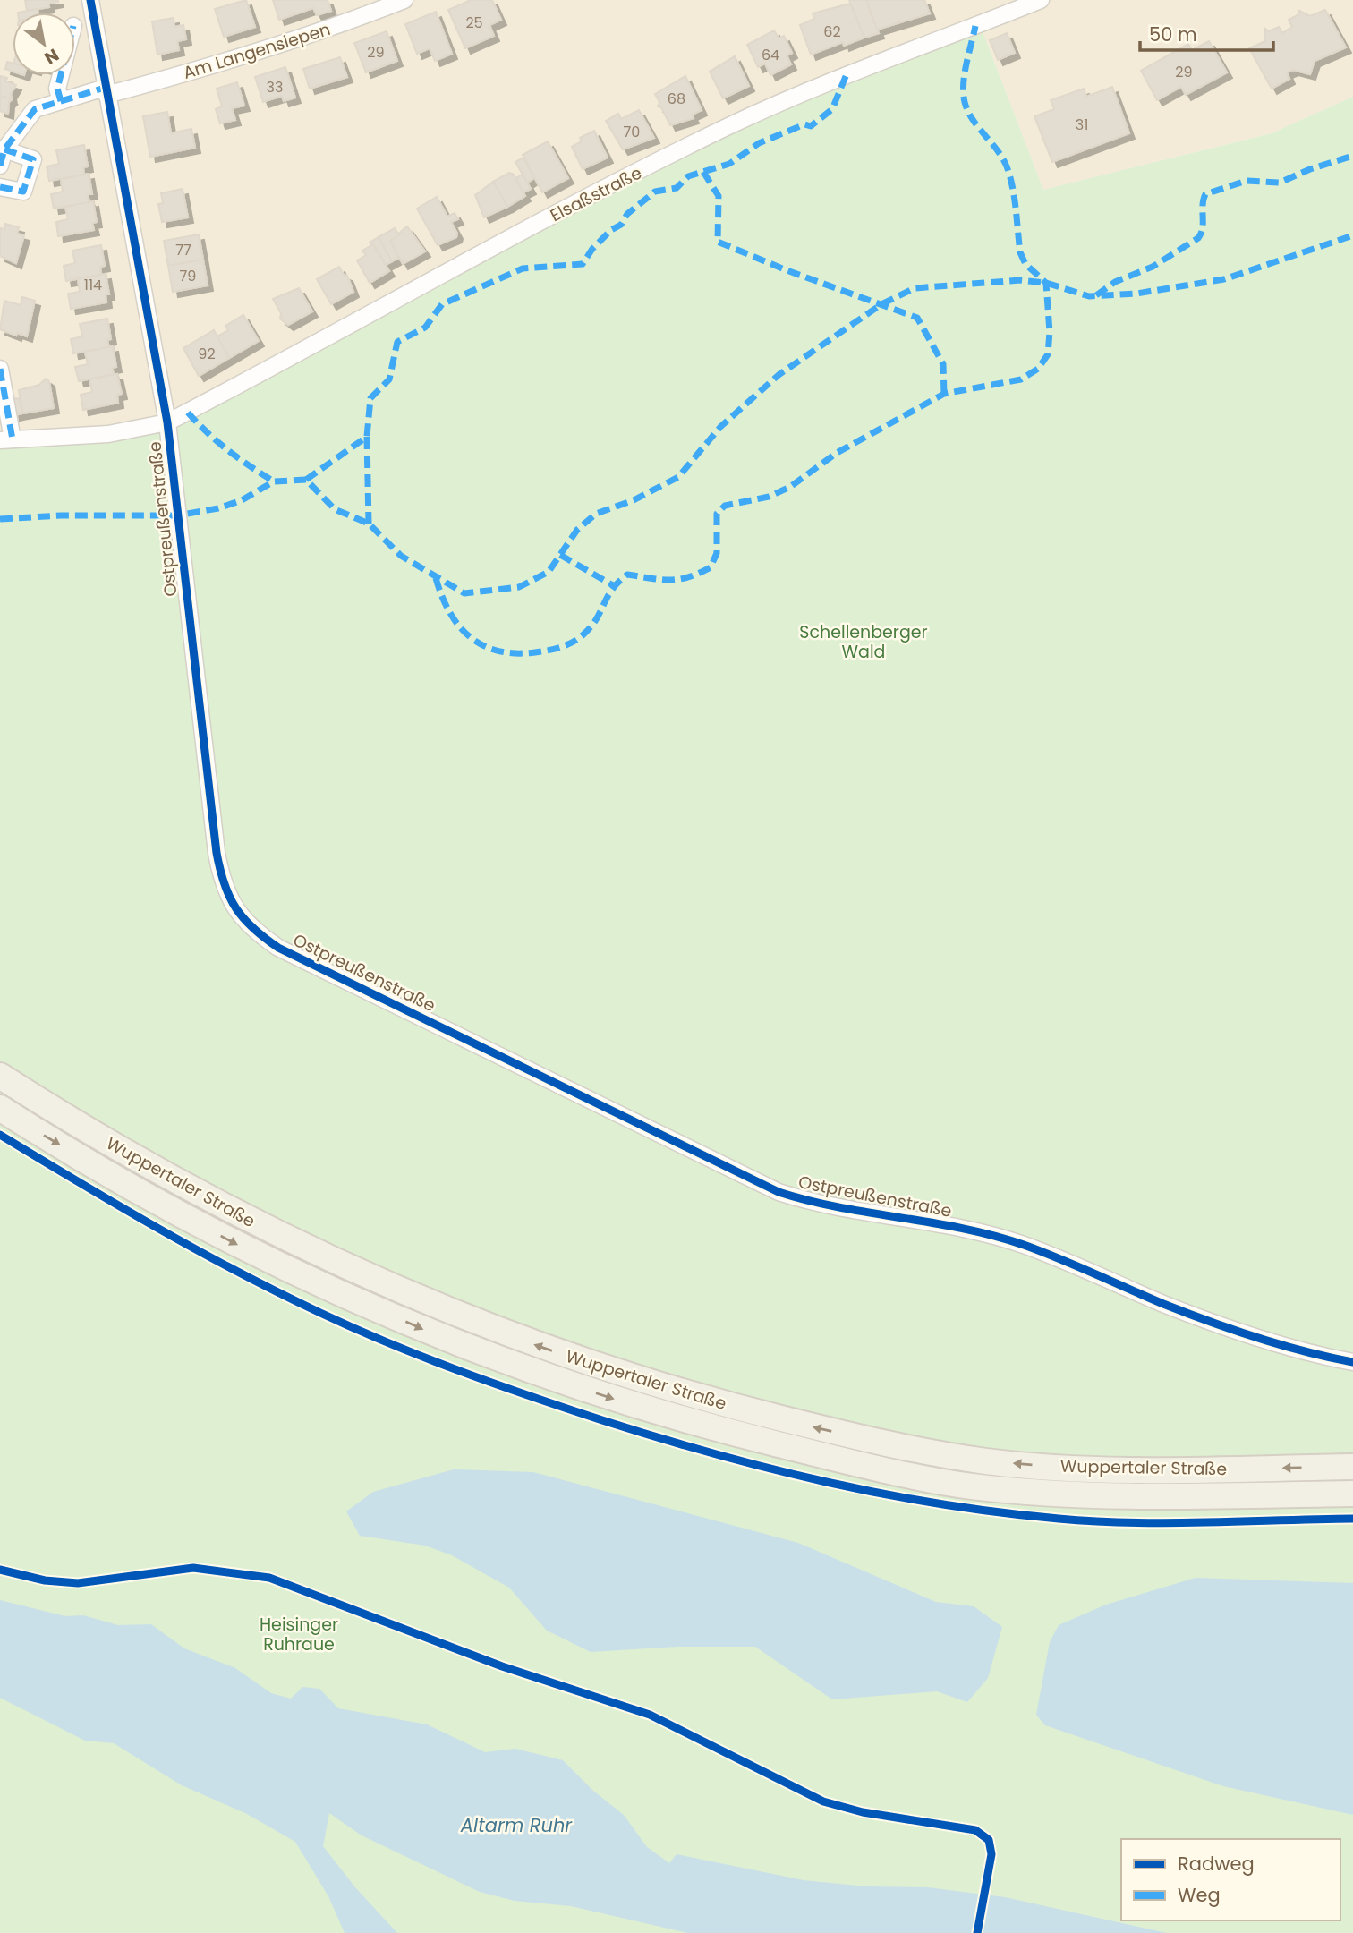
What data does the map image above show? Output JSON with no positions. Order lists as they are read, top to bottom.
{
  "streets": {
    "main road": ["Wuppertaler Straße"],
    "street": ["Am Langensiepen", "Elsaßstraße", "Ostpreußenstraße"]
  },
  "crossings": [
    ["Am Langensiepen", "Ostpreußenstraße"],
    ["Elsaßstraße", "Ostpreußenstraße"]
  ],
  "water": ["Altarm Ruhr"],
  "parks": ["Schellenberger Wald", "Heisinger Ruhraue"],
  "house_numbers": [
    "25",
    "62",
    "29",
    "64",
    "29",
    "33",
    "68",
    "31",
    "70",
    "77",
    "79",
    "114",
    "92"
  ],
  "legend": ["Radweg", "Weg"],
  "scale_bar": "50 m",
  "north": "bottom right"
}
